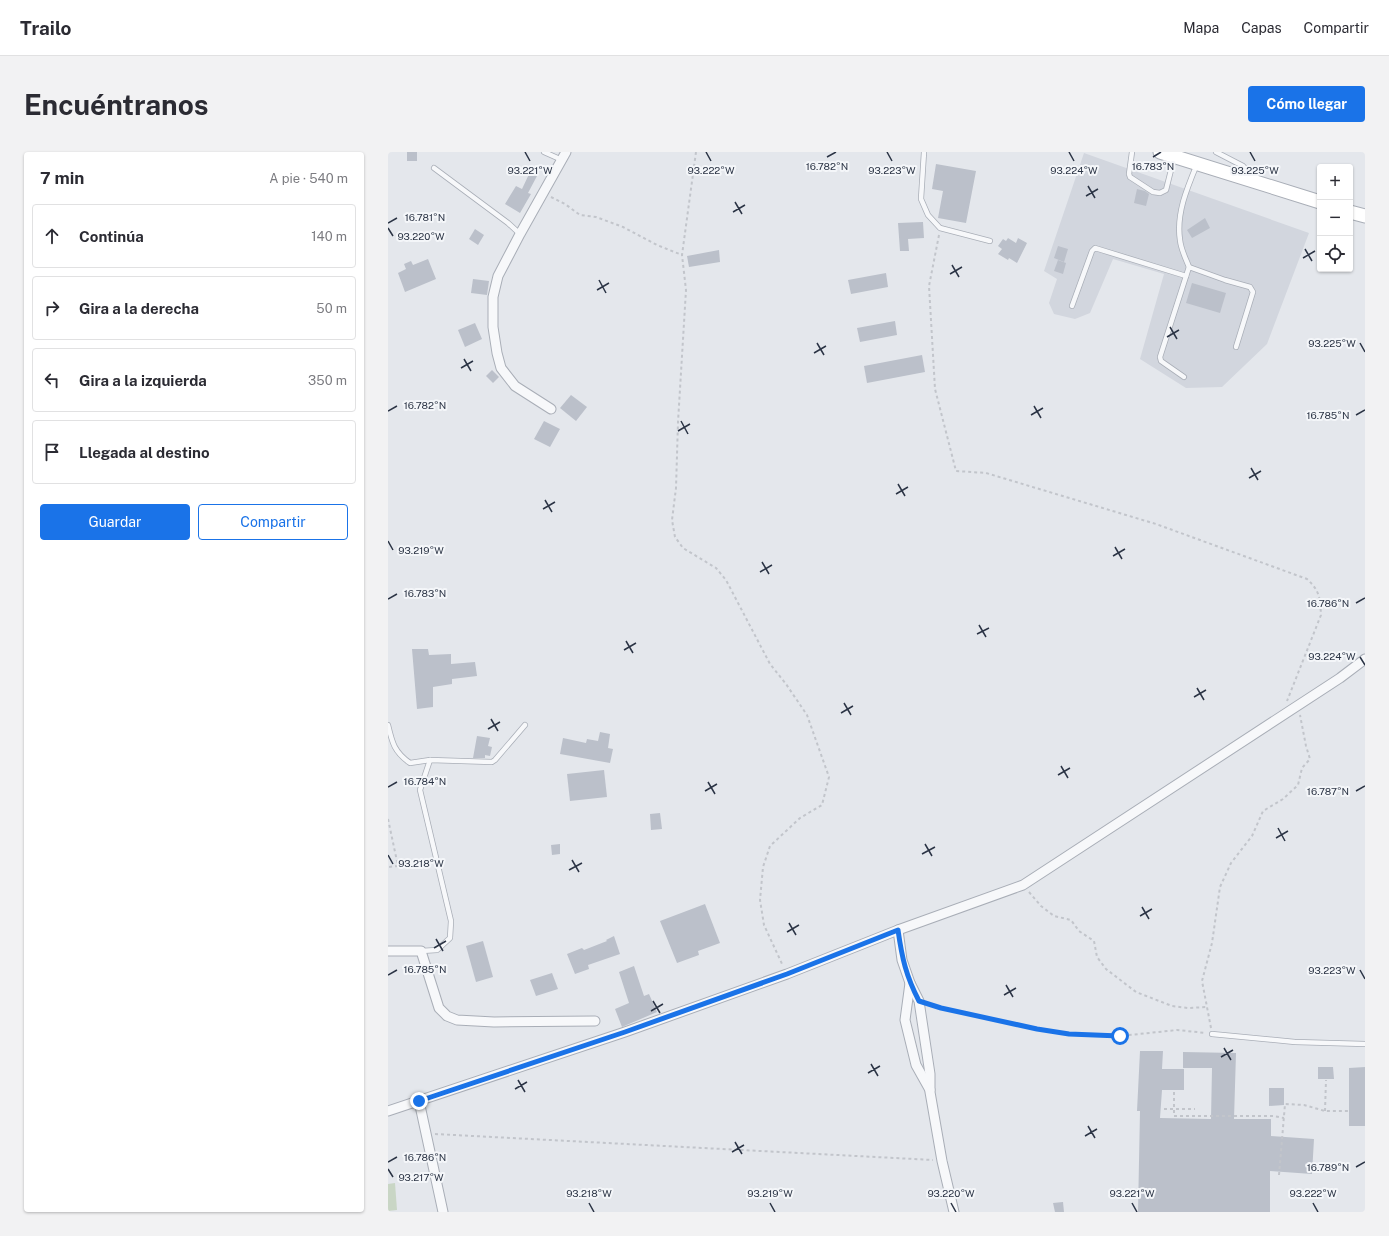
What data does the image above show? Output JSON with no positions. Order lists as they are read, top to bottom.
{
  "page": {
    "header": "Trailo",
    "nav": ["Mapa", "Capas", "Compartir"],
    "buttons": [
      "Cómo llegar",
      ["Guardar", "Compartir"]
    ],
    "title": "Encuéntranos",
    "heading": ["7 min", "A pie · 540 m"],
    "map_buttons": ["+", "−"],
    "list": [
      ["Continúa", "140 m"],
      ["Gira a la derecha", "50 m"],
      ["Gira a la izquierda", "350 m"],
      "Llegada al destino"
    ]
  },
  "coordinates": [
    "16.782°N",
    "16.783°N",
    "93.224°W",
    "93.221°W",
    "93.222°W",
    "93.223°W",
    "93.225°W",
    "16.781°N",
    "93.220°W",
    "16.785°N",
    "93.219°W",
    "16.786°N",
    "16.784°N",
    "16.787°N",
    "93.218°W",
    "16.789°N",
    "93.217°W"
  ]
}
